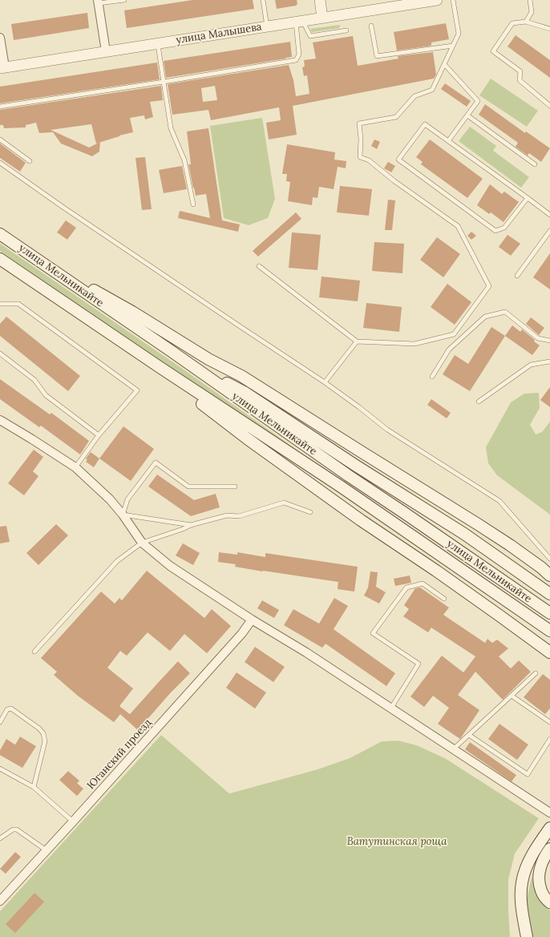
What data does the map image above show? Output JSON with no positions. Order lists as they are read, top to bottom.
{
  "streets": {
    "main road": ["улица Мельникайте"],
    "street": ["улица Малышева", "Юганский проезд"]
  },
  "parks": ["Ватутинская роща"]
}
